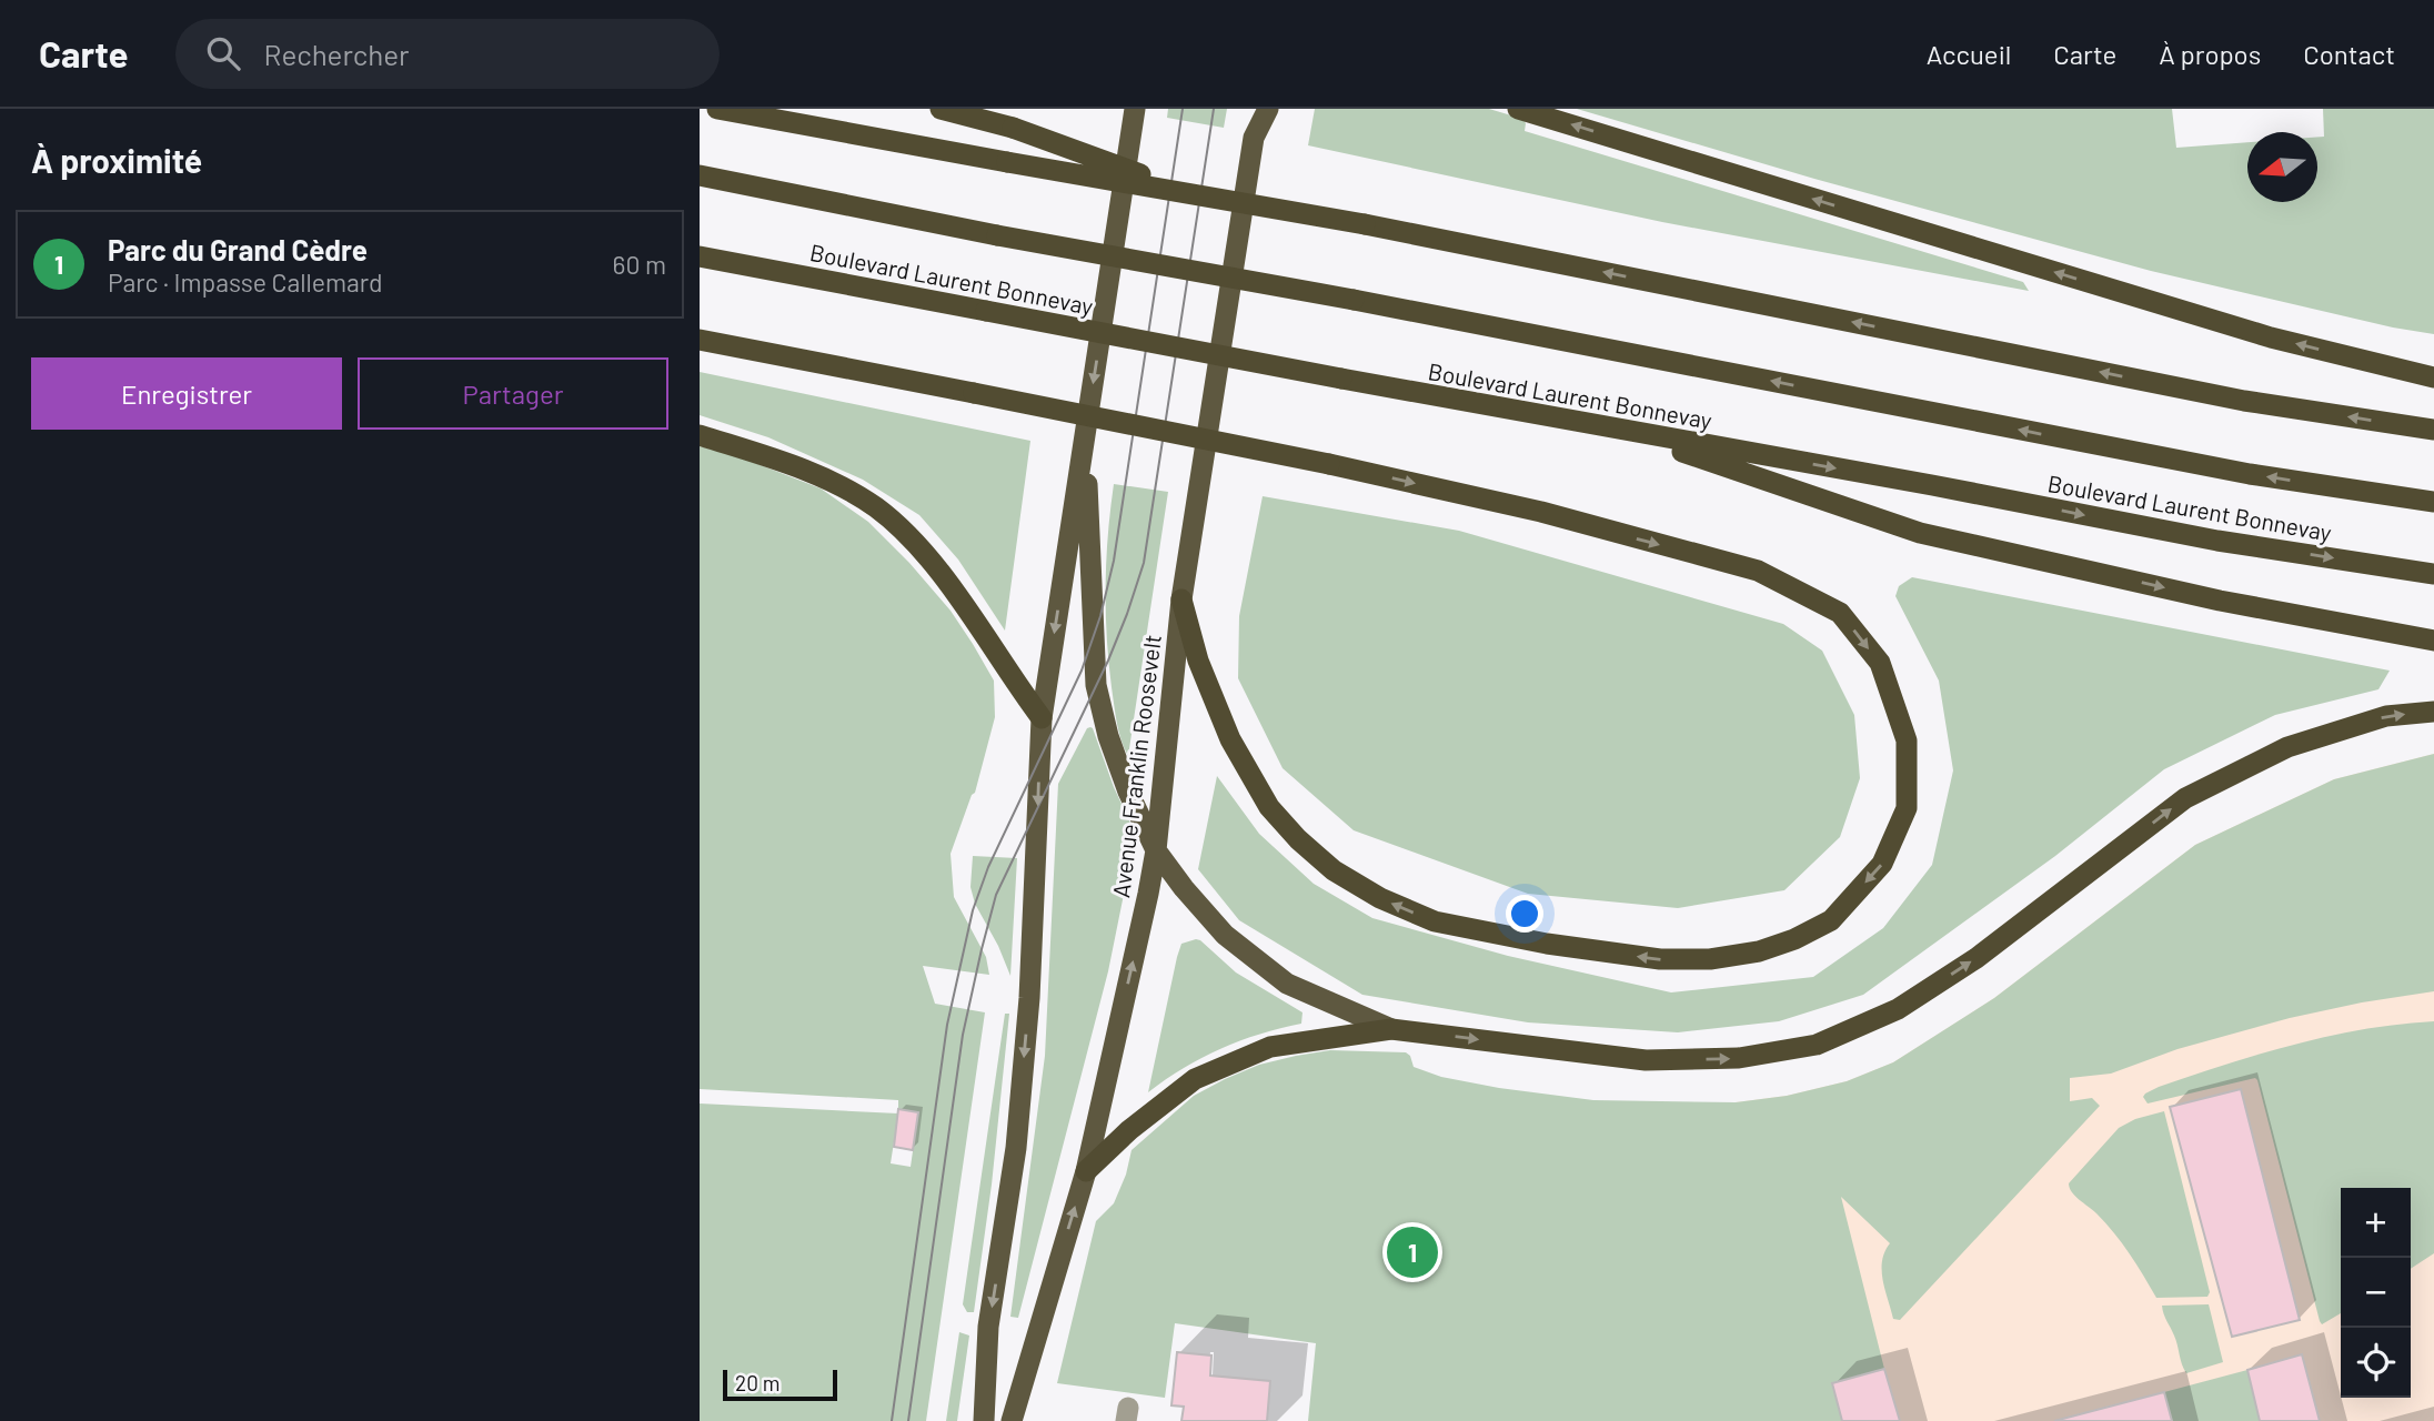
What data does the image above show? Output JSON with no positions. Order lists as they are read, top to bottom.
{
  "streets": {
    "highway": ["Boulevard Laurent Bonnevay"],
    "main road": ["Avenue Franklin Roosevelt"]
  },
  "scale_bar": "20 m",
  "north": "left",
  "page": {
    "header": "Carte",
    "search": "Rechercher",
    "nav": [
      "Accueil",
      "Carte",
      "À propos",
      "Contact"
    ],
    "heading": "À proximité",
    "list": [
      {
        "mark": "1",
        "name": "Parc du Grand Cèdre",
        "note": "Parc · Impasse Callemard",
        "value": "60 m"
      }
    ],
    "buttons": ["Enregistrer", "Partager"],
    "map_buttons": ["+", "−"],
    "pins": "1",
    "scale": "20 m"
  }
}
